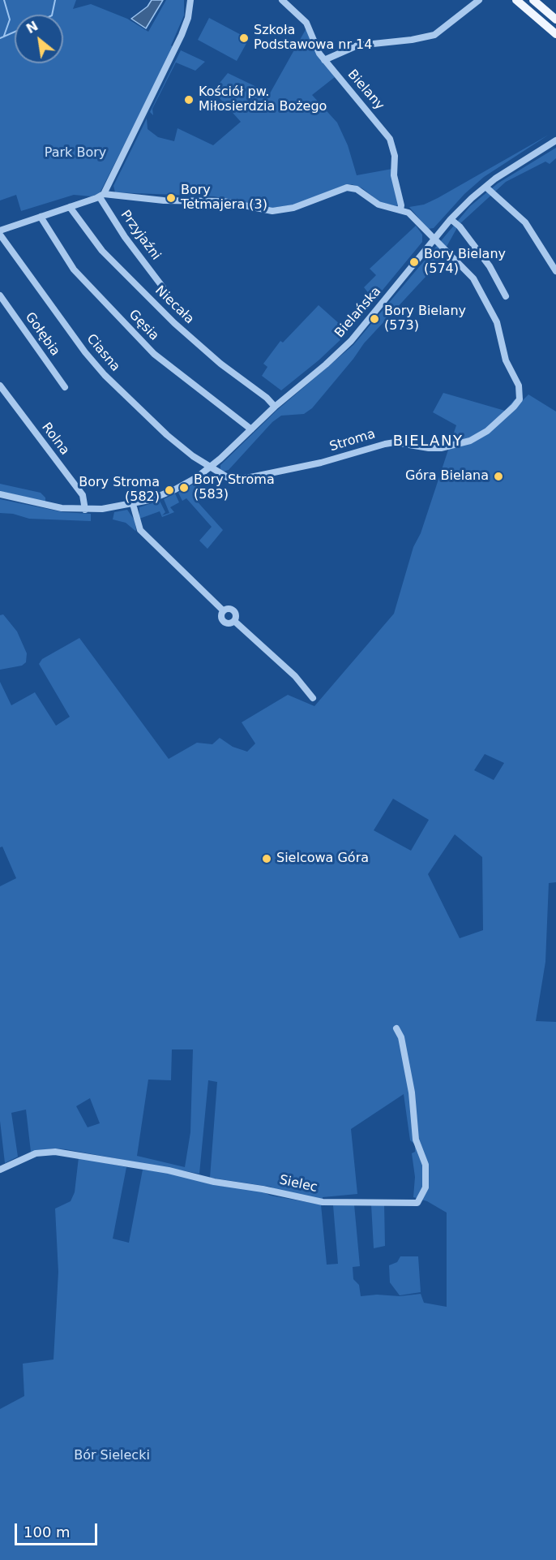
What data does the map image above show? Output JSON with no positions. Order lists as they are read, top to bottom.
{
  "streets": {
    "street": [
      "Bielany",
      "Przyjaźni",
      "Niecała",
      "Bielańska",
      "Gęsia",
      "Gołębia",
      "Ciasna",
      "Rolna",
      "Stroma",
      "Sielec"
    ]
  },
  "crossings": [
    ["Niecała", "Bielańska"],
    ["Bielańska", "Gęsia"],
    ["Bielańska", "Ciasna"],
    ["Bielańska", "Rolna"],
    ["Bielańska", "Stroma"],
    ["Ciasna", "Stroma"]
  ],
  "districts": ["BIELANY"],
  "parks": ["Park Bory", "Bór Sielecki"],
  "places": [
    "Szkoła Podstawowa nr 14",
    "Kościół pw. Miłosierdzia Bożego",
    "Bory Tetmajera (3)",
    "Bory Bielany (574)",
    "Bory Bielany (573)",
    "Góra Bielana",
    "Bory Stroma (583)",
    "Bory Stroma (582)",
    "Sielcowa Góra"
  ],
  "scale_bar": "100 m",
  "north": "top left"
}
